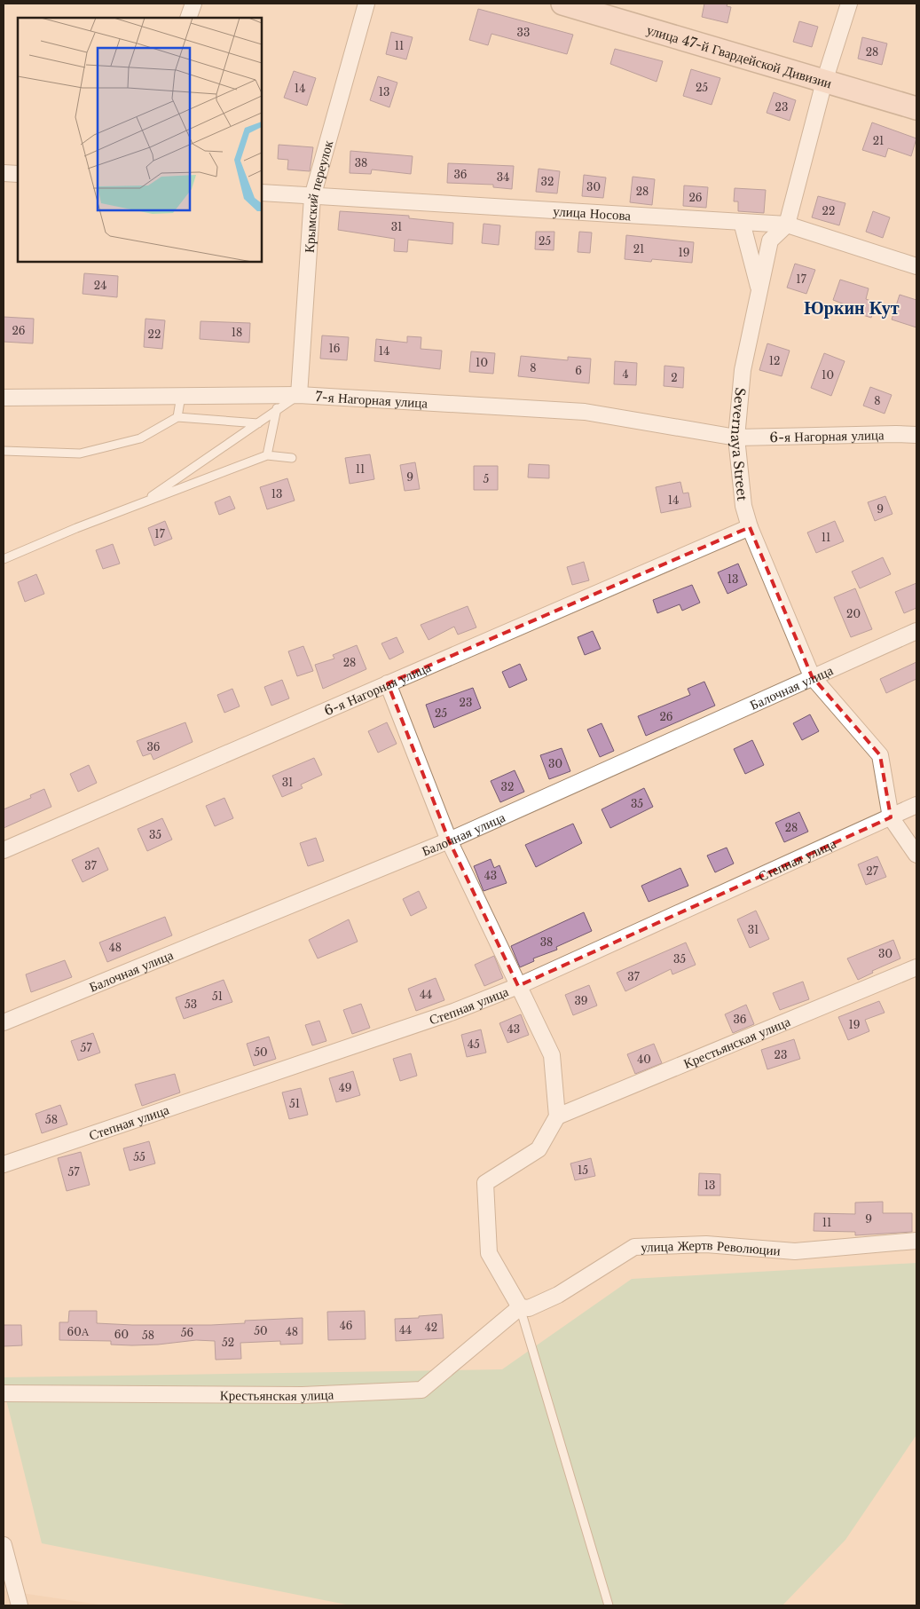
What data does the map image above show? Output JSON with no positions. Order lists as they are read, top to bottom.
{
  "streets": {
    "main road": ["улица 47-й Гвардейской Дивизии"],
    "street": [
      "Крымский переулок",
      "улица Носова",
      "7-я Нагорная улица",
      "6-я Нагорная улица",
      "Severnaya Street",
      "Балочная улица",
      "Степная улица",
      "Крестьянская улица",
      "улица Жертв Революции"
    ]
  },
  "crossings": [
    ["Крымский переулок", "улица Носова"],
    ["Крымский переулок", "7-я Нагорная улица"],
    ["улица Носова", "Severnaya Street"],
    ["7-я Нагорная улица", "6-я Нагорная улица"],
    ["7-я Нагорная улица", "Severnaya Street"],
    ["6-я Нагорная улица", "Severnaya Street"],
    ["Severnaya Street", "Балочная улица"],
    ["Severnaya Street", "Степная улица"],
    ["Крестьянская улица", "улица Жертв Революции"]
  ],
  "districts": ["Юркин Кут"],
  "house_numbers": [
    "33",
    "11",
    "28",
    "25",
    "14",
    "13",
    "23",
    "21",
    "38",
    "36",
    "34",
    "32",
    "30",
    "28",
    "26",
    "22",
    "31",
    "25",
    "21",
    "19",
    "17",
    "24",
    "26",
    "18",
    "22",
    "16",
    "14",
    "12",
    "10",
    "8",
    "6",
    "4",
    "10",
    "2",
    "8",
    "11",
    "9",
    "5",
    "13",
    "14",
    "9",
    "17",
    "11",
    "13",
    "20",
    "28",
    "23",
    "25",
    "26",
    "36",
    "30",
    "31",
    "32",
    "35",
    "28",
    "35",
    "37",
    "27",
    "43",
    "31",
    "38",
    "48",
    "30",
    "35",
    "37",
    "44",
    "51",
    "39",
    "53",
    "36",
    "19",
    "43",
    "45",
    "57",
    "50",
    "23",
    "40",
    "49",
    "51",
    "58",
    "55",
    "15",
    "57",
    "13",
    "9",
    "11",
    "46",
    "42",
    "44",
    "50",
    "60А",
    "48",
    "56",
    "60",
    "58",
    "52"
  ]
}
